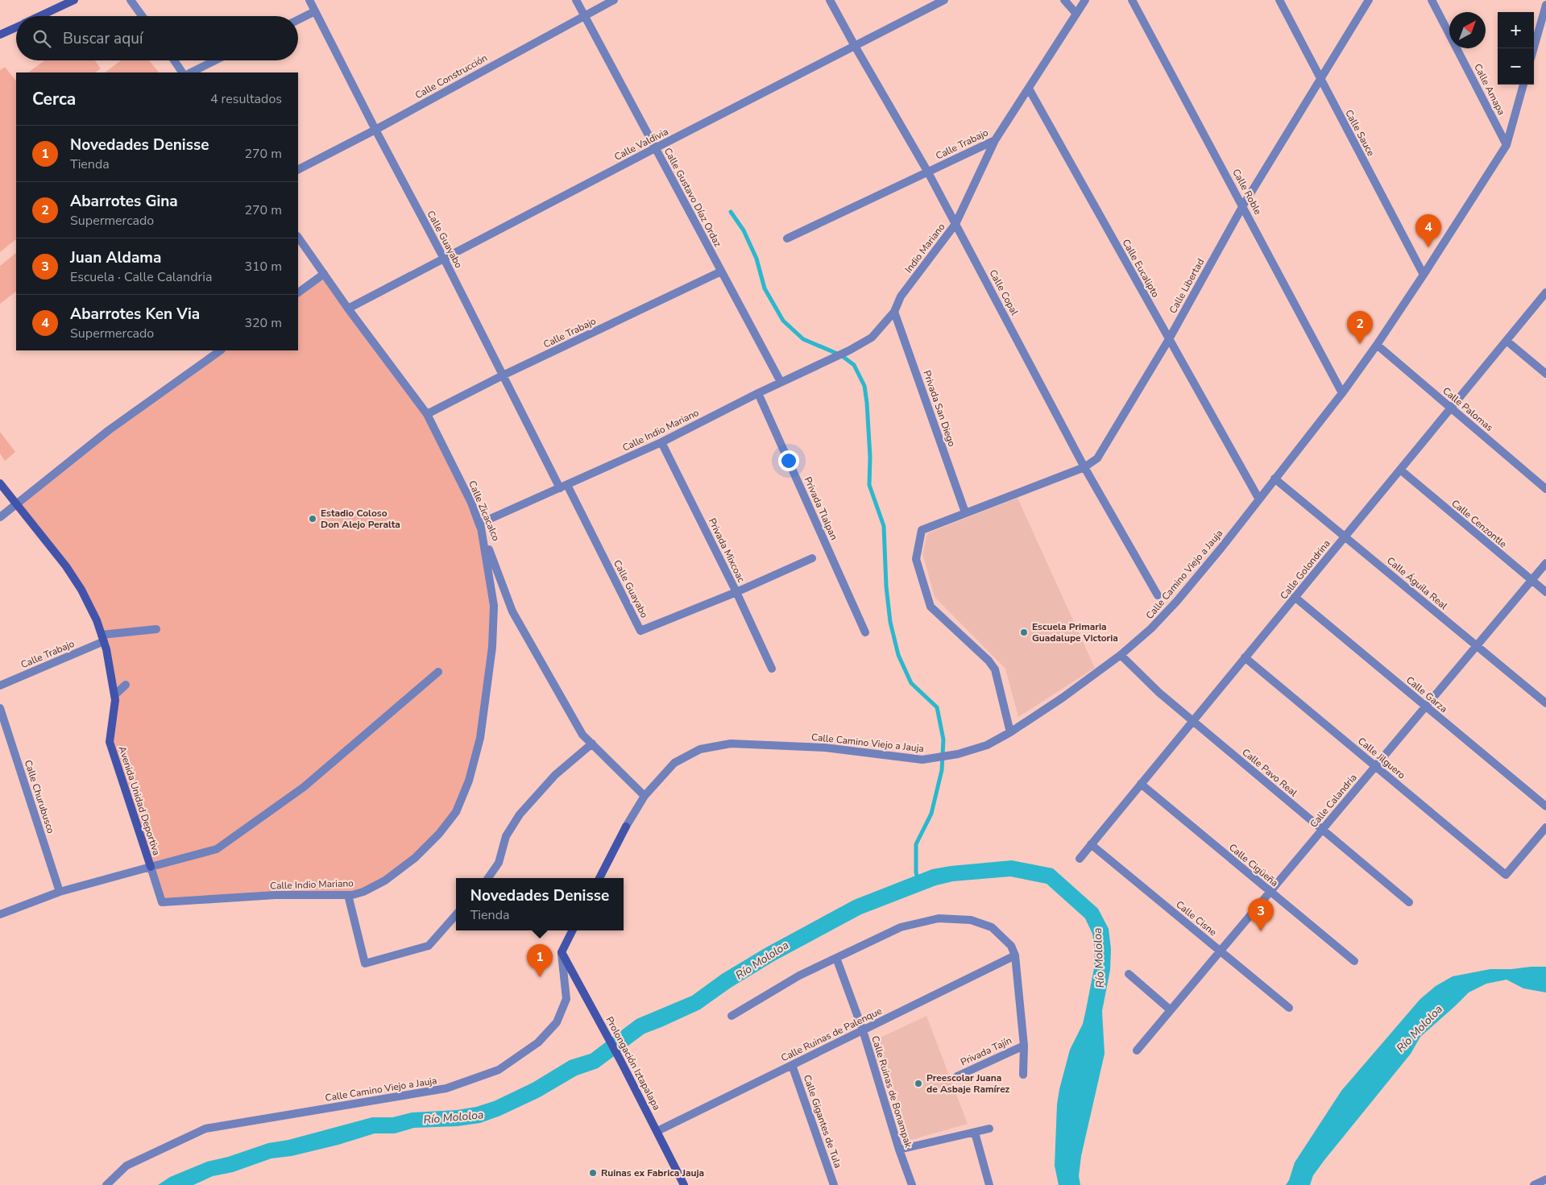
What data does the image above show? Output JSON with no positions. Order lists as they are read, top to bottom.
{
  "streets": {
    "street": [
      "Calle Construcción",
      "Calle Amapa",
      "Calle Sauce",
      "Calle Valdivia",
      "Calle Trabajo",
      "Calle Roble",
      "Calle Gustavo Díaz Ordaz",
      "Calle Guayabo",
      "Indio Mariano",
      "Calle Eucalipto",
      "Calle Libertad",
      "Calle Copal",
      "Privada San Diego",
      "Calle Palomas",
      "Calle Indio Mariano",
      "Privada Tlalpan",
      "Calle Zicacalco",
      "Calle Cenzontle",
      "Privada Mixcoac",
      "Calle Golondrina",
      "Calle Camino Viejo a Jauja",
      "Calle Águila Real",
      "Calle Garza",
      "Calle Jilguero",
      "Calle Pavo Real",
      "Calle Churubusco",
      "Avenida Unidad Deportiva",
      "Calle Calandria",
      "Calle Cigüeña",
      "Calle Cisne",
      "Calle Ruinas de Palenque",
      "Privada Tajín",
      "Prolongación Iztapalapa",
      "Calle Ruinas de Bonampak",
      "Calle Gigantes de Tula"
    ]
  },
  "crossings": [
    ["Calle Construcción", "Calle Gustavo Díaz Ordaz"],
    ["Calle Construcción", "Calle Guayabo"],
    ["Calle Amapa", "Calle Camino Viejo a Jauja"],
    ["Calle Sauce", "Calle Libertad"],
    ["Calle Sauce", "Calle Camino Viejo a Jauja"],
    ["Calle Valdivia", "Calle Gustavo Díaz Ordaz"],
    ["Calle Valdivia", "Calle Guayabo"],
    ["Calle Valdivia", "Calle Copal"],
    ["Calle Valdivia", "Calle Zicacalco"],
    ["Calle Trabajo", "Calle Gustavo Díaz Ordaz"],
    ["Calle Trabajo", "Calle Guayabo"],
    ["Calle Trabajo", "Indio Mariano"],
    ["Calle Trabajo", "Calle Eucalipto"],
    ["Calle Trabajo", "Calle Copal"],
    ["Calle Trabajo", "Calle Zicacalco"],
    ["Calle Trabajo", "Avenida Unidad Deportiva"],
    ["Calle Roble", "Calle Libertad"],
    ["Calle Roble", "Calle Camino Viejo a Jauja"],
    ["Calle Gustavo Díaz Ordaz", "Calle Indio Mariano"],
    ["Calle Guayabo", "Calle Indio Mariano"],
    ["Calle Guayabo", "Privada Mixcoac"],
    ["Indio Mariano", "Calle Copal"],
    ["Indio Mariano", "Privada San Diego"],
    ["Indio Mariano", "Calle Indio Mariano"],
    ["Calle Eucalipto", "Calle Libertad"],
    ["Calle Eucalipto", "Calle Camino Viejo a Jauja"],
    ["Calle Libertad", "Calle Copal"],
    ["Calle Libertad", "Privada San Diego"],
    ["Calle Libertad", "Calle Camino Viejo a Jauja"],
    ["Calle Palomas", "Calle Golondrina"],
    ["Calle Palomas", "Calle Camino Viejo a Jauja"],
    ["Calle Indio Mariano", "Privada Tlalpan"],
    ["Calle Indio Mariano", "Calle Zicacalco"],
    ["Calle Indio Mariano", "Privada Mixcoac"],
    ["Calle Indio Mariano", "Avenida Unidad Deportiva"],
    ["Calle Zicacalco", "Calle Camino Viejo a Jauja"],
    ["Calle Cenzontle", "Calle Golondrina"],
    ["Calle Cenzontle", "Calle Calandria"],
    ["Calle Golondrina", "Calle Águila Real"],
    ["Calle Golondrina", "Calle Garza"],
    ["Calle Golondrina", "Calle Jilguero"],
    ["Calle Golondrina", "Calle Pavo Real"],
    ["Calle Golondrina", "Calle Cigüeña"],
    ["Calle Golondrina", "Calle Cisne"],
    ["Calle Camino Viejo a Jauja", "Calle Águila Real"],
    ["Calle Camino Viejo a Jauja", "Calle Pavo Real"],
    ["Calle Camino Viejo a Jauja", "Prolongación Iztapalapa"],
    ["Calle Águila Real", "Calle Calandria"],
    ["Calle Garza", "Calle Calandria"],
    ["Calle Jilguero", "Calle Calandria"],
    ["Calle Pavo Real", "Calle Calandria"],
    ["Calle Calandria", "Calle Cigüeña"],
    ["Calle Calandria", "Calle Cisne"],
    ["Calle Ruinas de Palenque", "Prolongación Iztapalapa"],
    ["Calle Ruinas de Palenque", "Calle Ruinas de Bonampak"],
    ["Calle Ruinas de Palenque", "Calle Gigantes de Tula"]
  ],
  "water": ["Río Mololoa"],
  "places": [
    "Estadio Coloso Don Alejo Peralta",
    "Escuela Primaria Guadalupe Victoria",
    "Preescolar Juana de Asbaje Ramírez",
    "Ruinas ex Fabrica Jauja"
  ],
  "north": "top right",
  "page": {
    "map_buttons": ["+", "−"],
    "search": "Buscar aquí",
    "heading": ["Cerca", "4 resultados"],
    "list": [
      {
        "mark": "1",
        "name": "Novedades Denisse",
        "note": "Tienda",
        "value": "270 m"
      },
      {
        "mark": "2",
        "name": "Abarrotes Gina",
        "note": "Supermercado",
        "value": "270 m"
      },
      {
        "mark": "3",
        "name": "Juan Aldama",
        "note": "Escuela · Calle Calandria",
        "value": "310 m"
      },
      {
        "mark": "4",
        "name": "Abarrotes Ken Via",
        "note": "Supermercado",
        "value": "320 m"
      }
    ],
    "pins": [
      "4",
      "2",
      "3",
      "1"
    ],
    "popup": ["Novedades Denisse", "Tienda"]
  }
}
